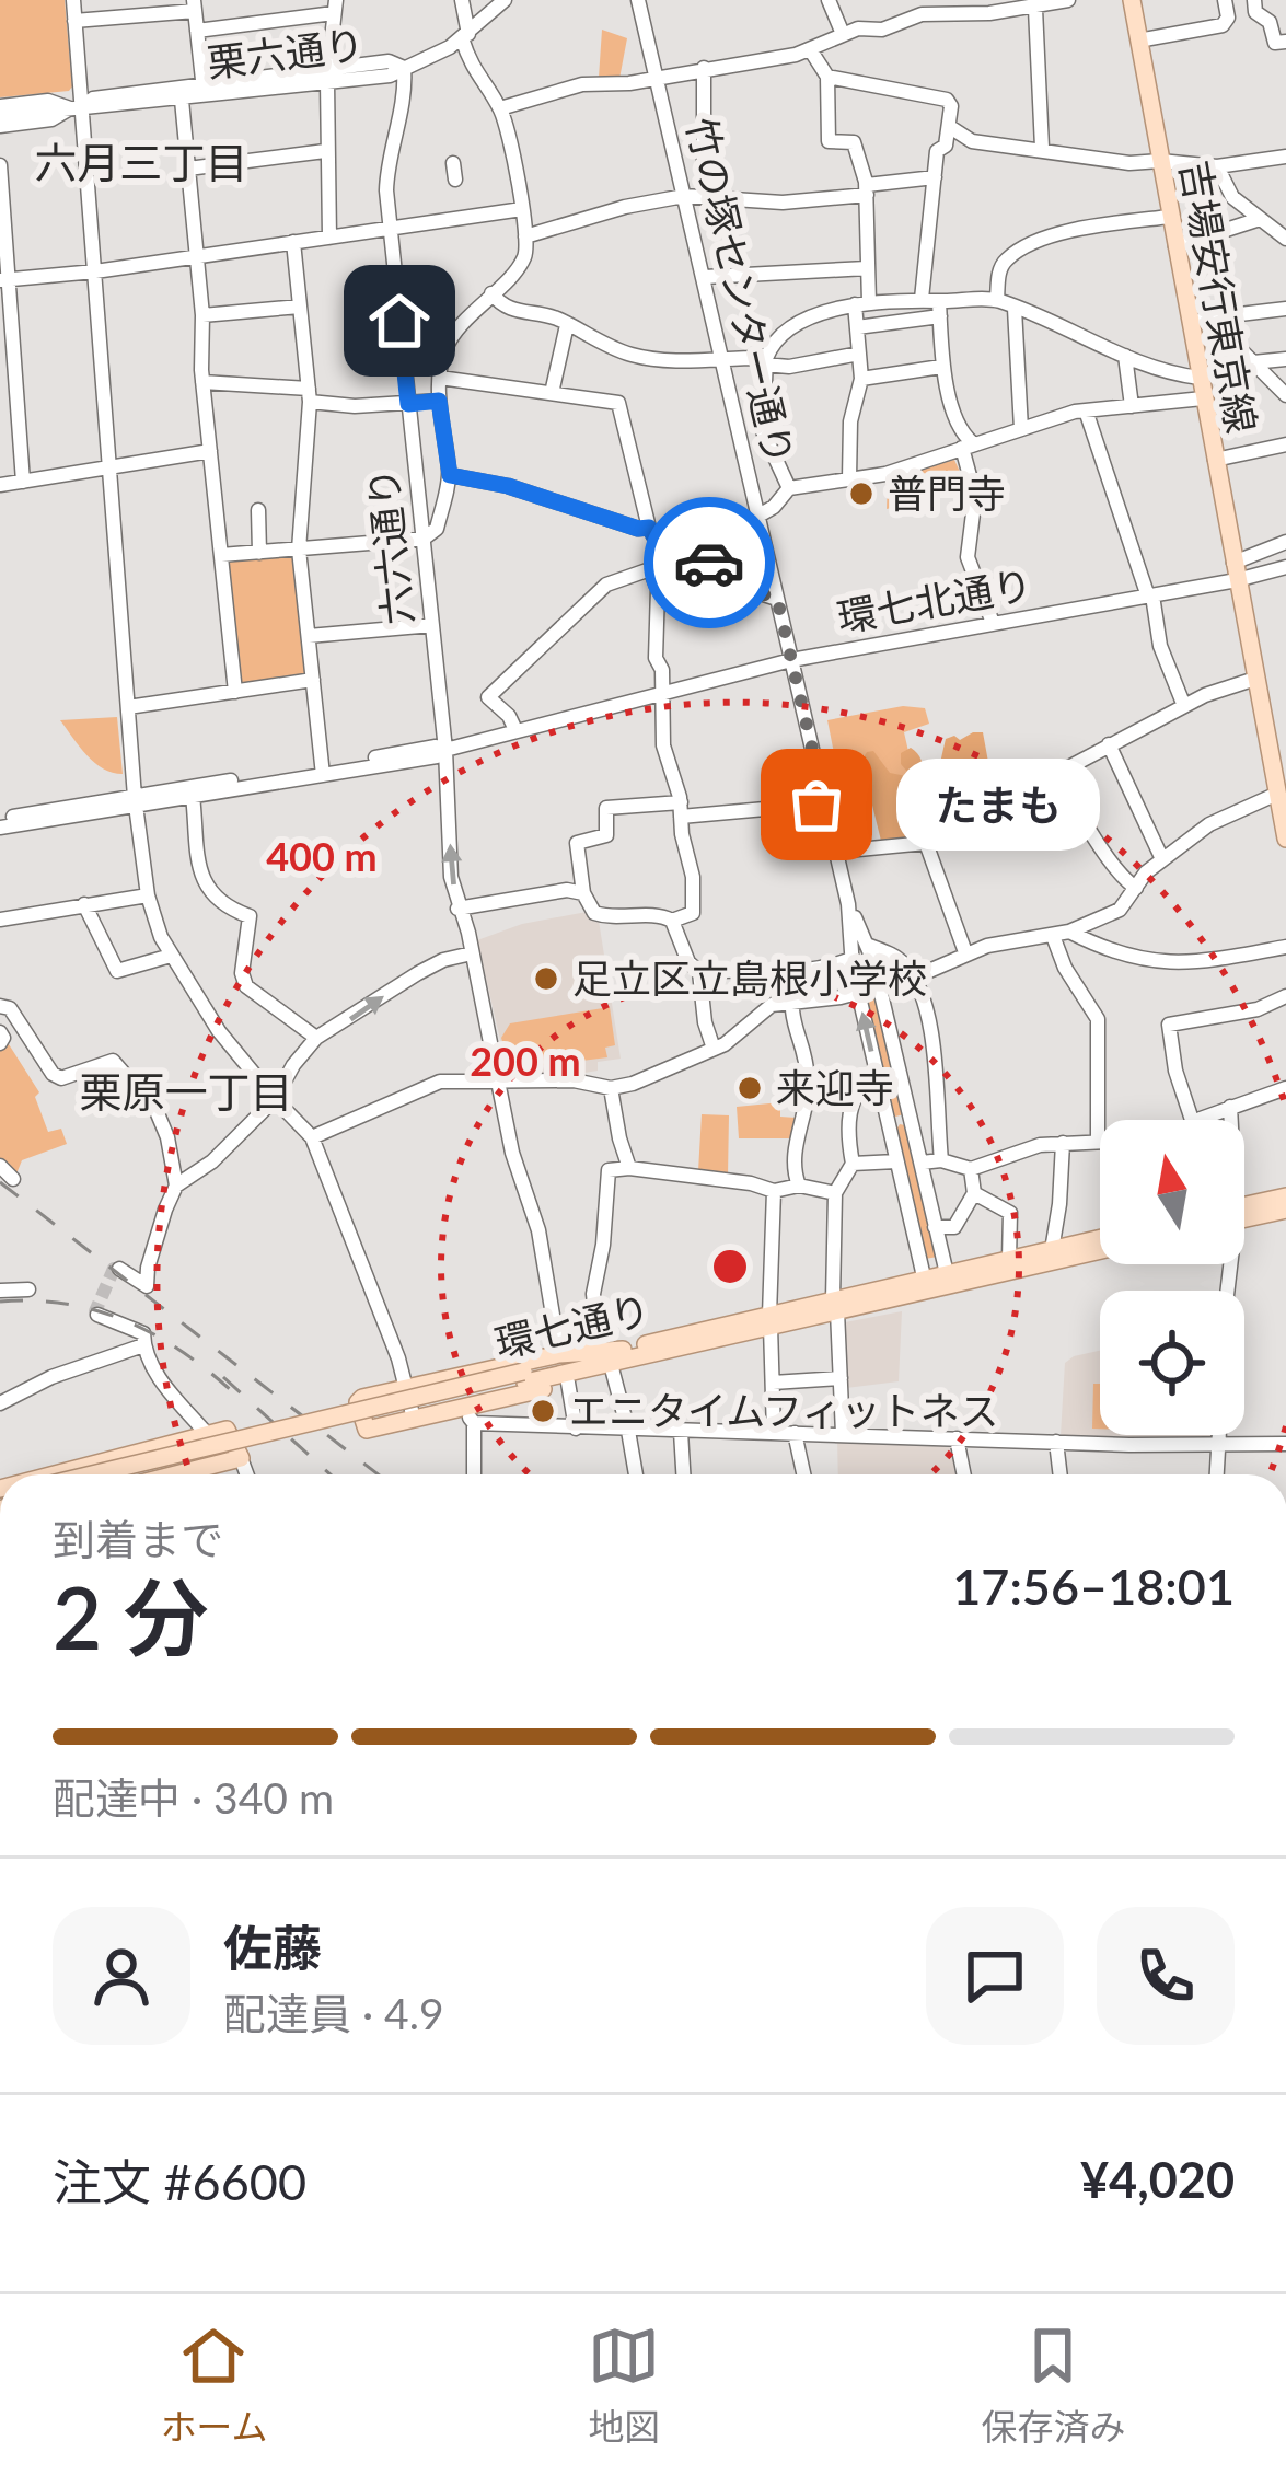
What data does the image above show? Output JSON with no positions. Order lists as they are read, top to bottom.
{
  "streets": {
    "main road": ["吉場安行東京線", "環七通り"],
    "street": [
      "栗六通り",
      "竹の塚センター通り",
      "六六通り",
      "環七北通り"
    ]
  },
  "crossings": [
    ["栗六通り", "六六通り"],
    ["竹の塚センター通り", "環七北通り"],
    ["竹の塚センター通り", "環七通り"],
    ["吉場安行東京線", "環七北通り"],
    ["六六通り", "環七北通り"]
  ],
  "districts": ["六月三丁目", "栗原一丁目"],
  "places": [
    "普門寺",
    "たまも",
    "足立区立島根小学校",
    "来迎寺",
    "エニタイムフィットネス"
  ],
  "north": "top",
  "page": {
    "bubble": "たまも",
    "heading": ["2 分", "到着まで", "17:56–18:01"],
    "panel": [
      "佐藤",
      "配達員 · 4.9",
      "注文 #6600",
      "¥4,020"
    ],
    "bar": "配達中 · 340 m",
    "tabs": ["ホーム", "地図", "保存済み"]
  },
  "rings": ["400 m", "200 m"]
}
